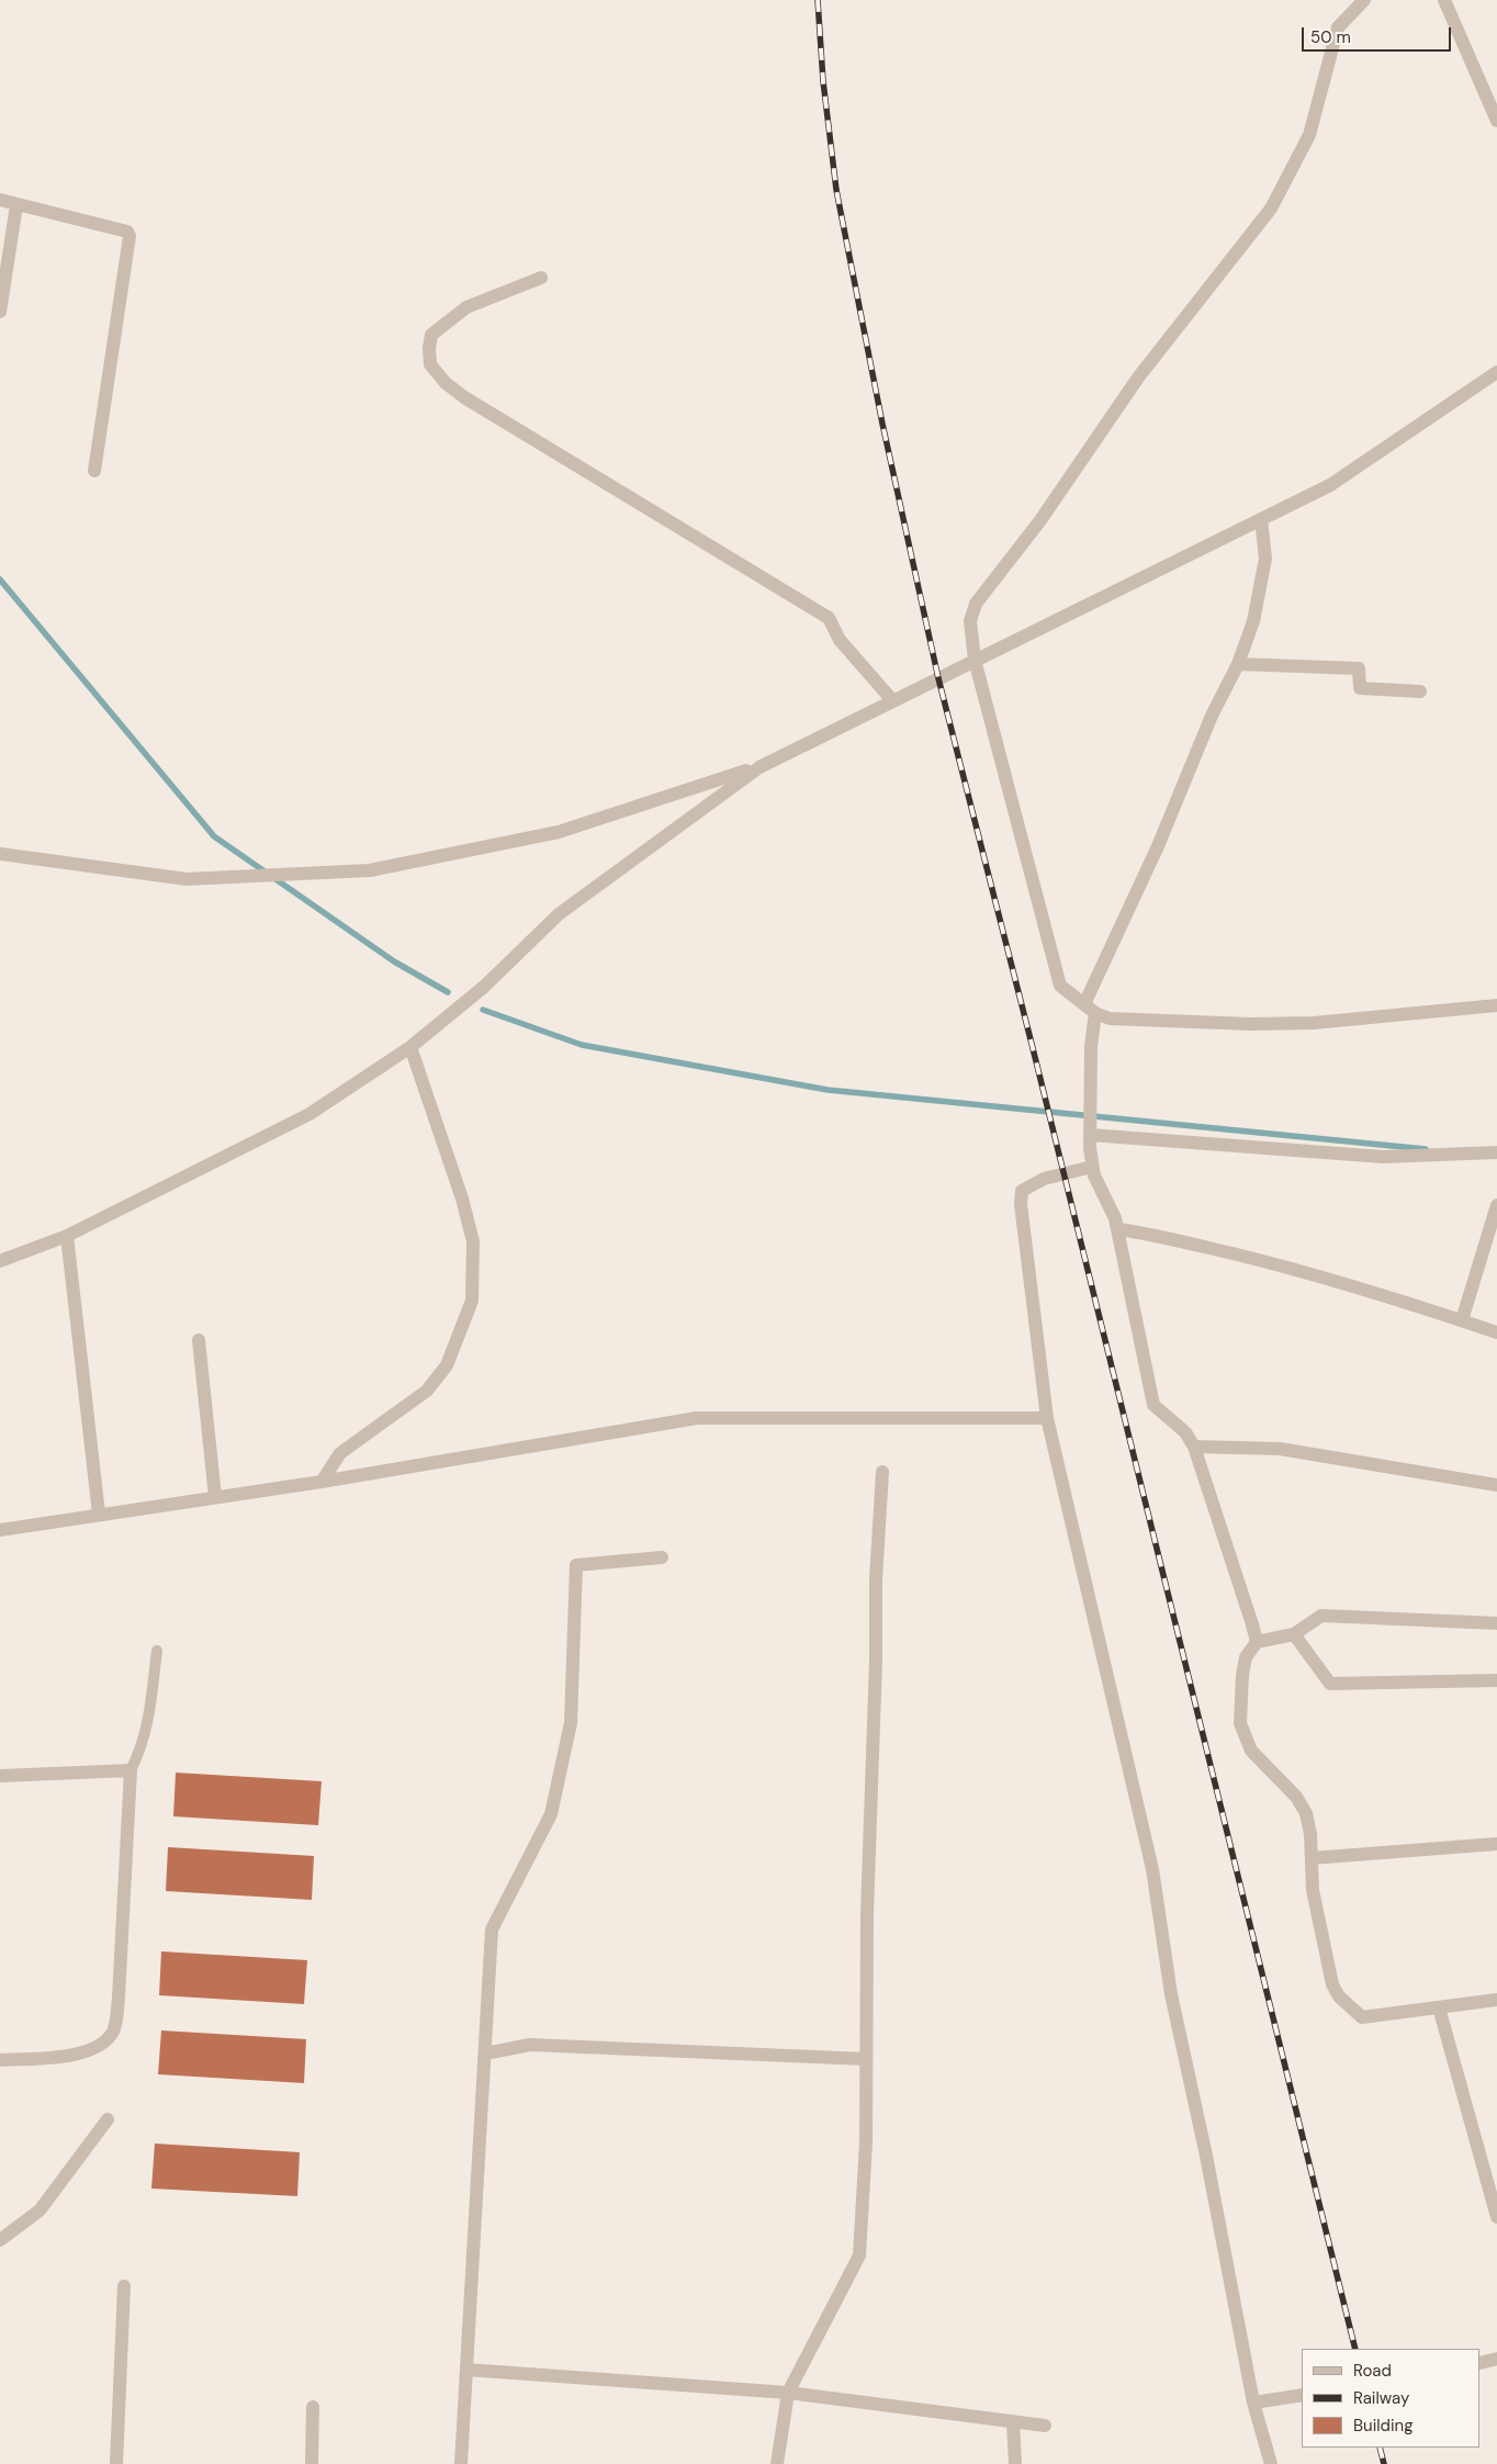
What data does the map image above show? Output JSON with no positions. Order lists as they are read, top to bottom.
{
  "legend": ["Road", "Railway", "Building"],
  "scale_bar": "50 m"
}
